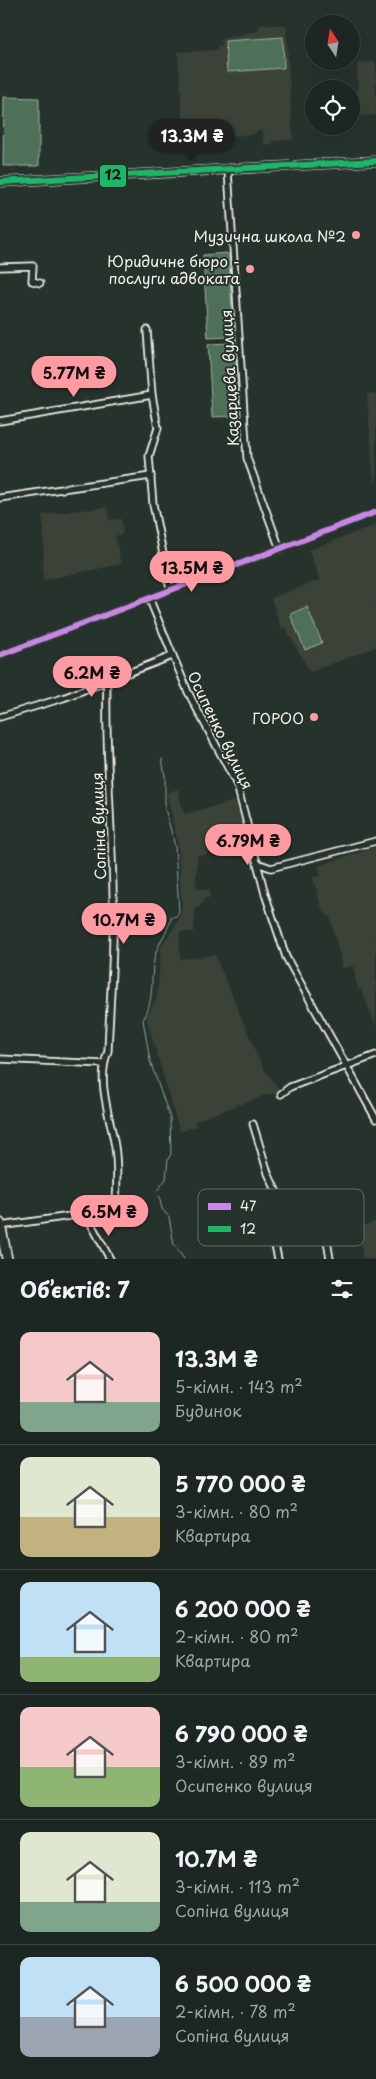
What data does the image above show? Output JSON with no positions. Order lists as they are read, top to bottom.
{
  "streets": {
    "street": ["Казарцева вулиця", "Осипенко вулиця", "Сопіна вулиця"]
  },
  "places": ["Музична школа №2", "Юридичне бюро - послуги адвоката", "ГОРОО"],
  "lines": ["transit line 12", "transit line 47"],
  "legend": ["47", "12"],
  "north": "top",
  "page": {
    "price": [
      "13.3M ₴",
      "5.77M ₴",
      "13.5M ₴",
      "6.2M ₴",
      "6.79M ₴",
      "10.7M ₴",
      "6.5M ₴"
    ],
    "heading": "Об’єктів: 7",
    "list": [
      {
        "name": "13.3M ₴",
        "note": "5-кімн. · 143 m² · Будинок"
      },
      {
        "name": "5 770 000 ₴",
        "note": "3-кімн. · 80 m² · Квартира"
      },
      {
        "name": "6 200 000 ₴",
        "note": "2-кімн. · 80 m² · Квартира"
      },
      {
        "name": "6 790 000 ₴",
        "note": "3-кімн. · 89 m² · Осипенко вулиця"
      },
      {
        "name": "10.7M ₴",
        "note": "3-кімн. · 113 m² · Сопіна вулиця"
      },
      {
        "name": "6 500 000 ₴",
        "note": "2-кімн. · 78 m² · Сопіна вулиця"
      }
    ]
  }
}
